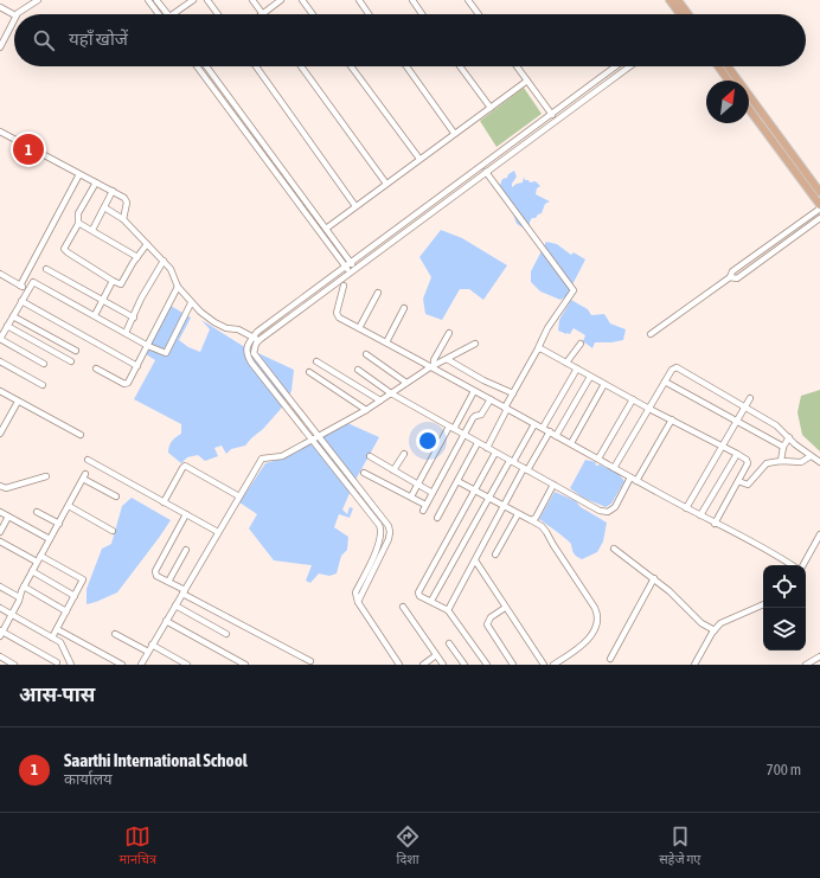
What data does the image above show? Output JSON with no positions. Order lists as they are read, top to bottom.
{
  "north": "top right",
  "page": {
    "search": "यहाँ खोजें",
    "pins": "1",
    "heading": "आस-पास",
    "list": [
      {
        "mark": "1",
        "name": "Saarthi International School",
        "note": "कार्यालय",
        "value": "700 m"
      }
    ],
    "nav": ["मानचित्र", "दिशा", "सहेजे गए"]
  }
}
